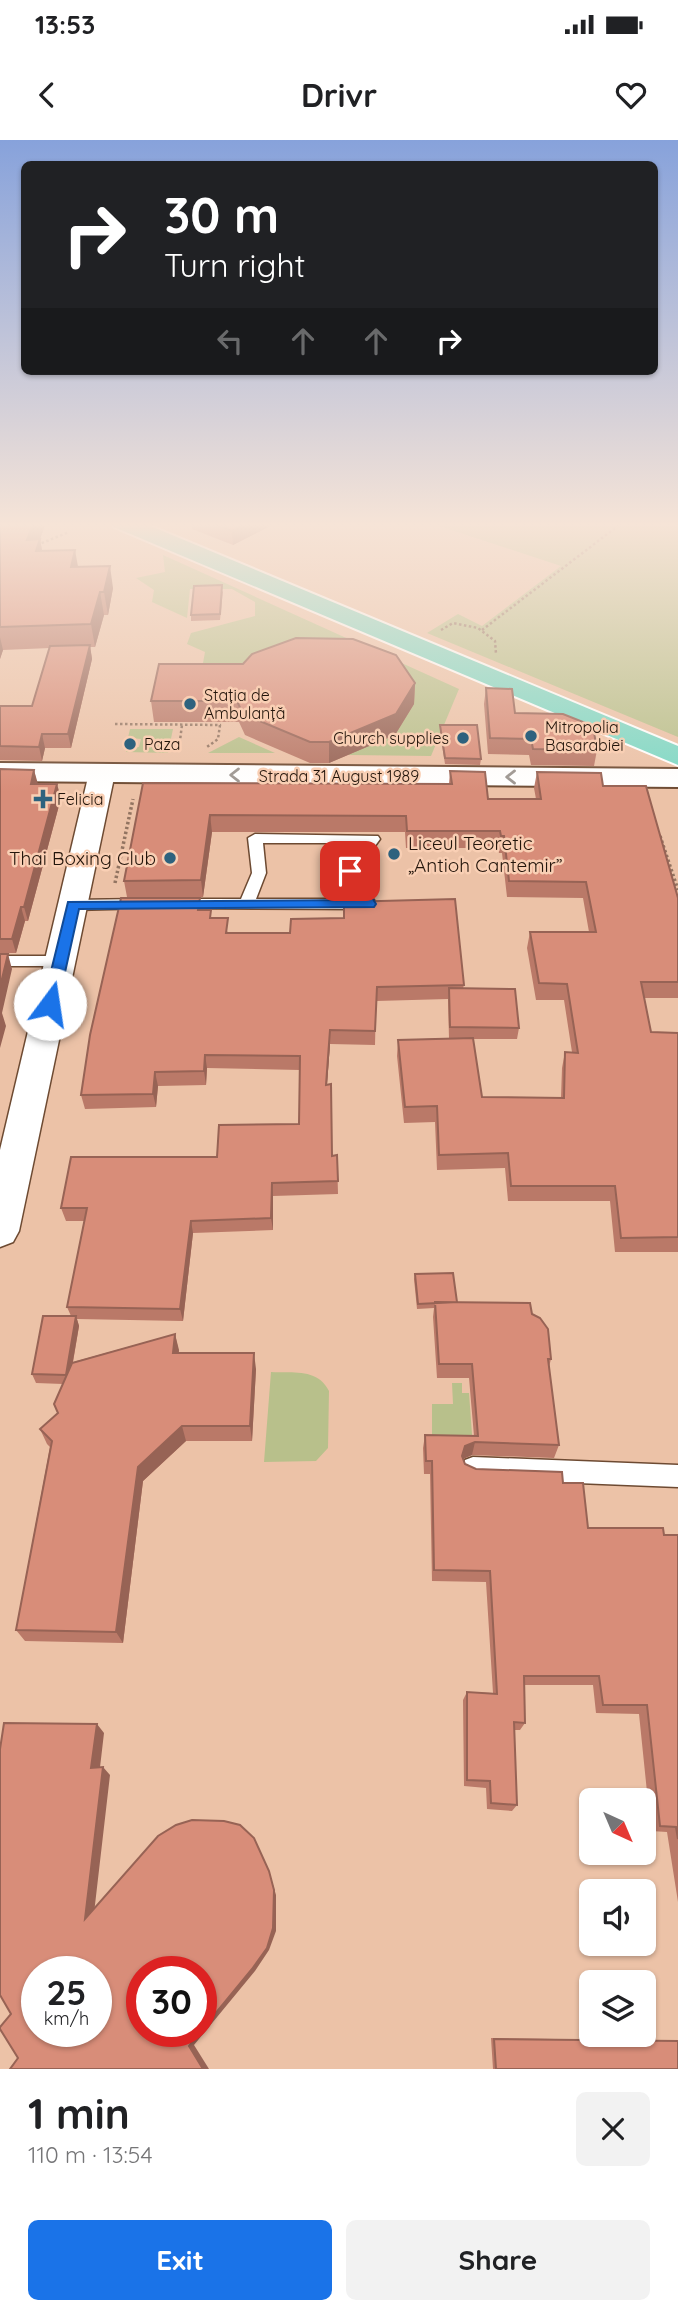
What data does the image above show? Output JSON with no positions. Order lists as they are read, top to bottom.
{
  "streets": {
    "street": ["Strada 31 August 1989"]
  },
  "one_way": ["Strada 31 August 1989"],
  "places": {
    "other": [
      "Stația de Ambulanță",
      "Mitropolia Basarabiei",
      "Church supplies",
      "Paza",
      "Liceul Teoretic „Antioh Cantemir”",
      "Thai Boxing Club"
    ],
    "health": ["Felicia"]
  },
  "north": "bottom right",
  "page": {
    "status": "13:53",
    "header": "Drivr",
    "turn": ["30 m", "Turn right"],
    "speed": "25 km/h",
    "limit": "30",
    "heading": ["1 min", "110 m · 13:54"],
    "buttons": ["Exit", "Share"]
  }
}
